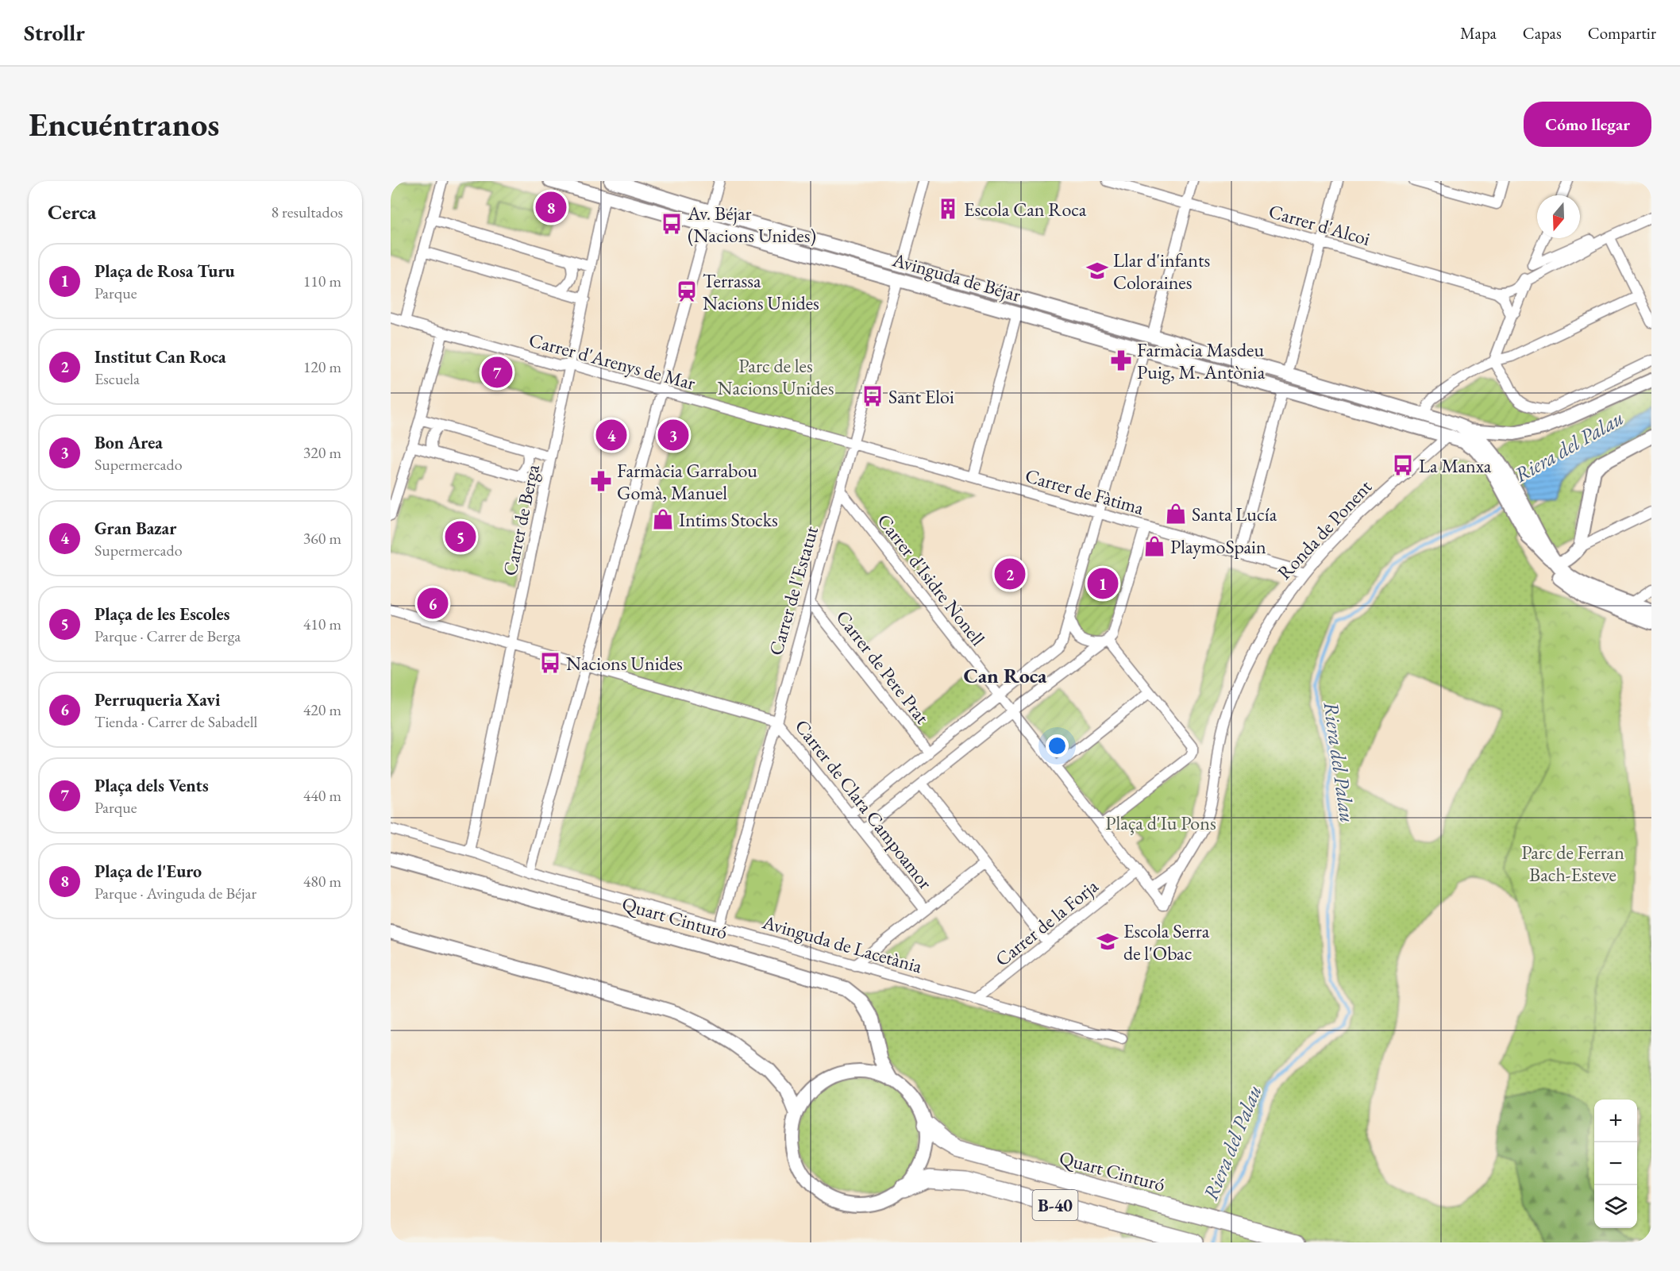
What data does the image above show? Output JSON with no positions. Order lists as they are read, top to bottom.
{
  "streets": {
    "highway": ["Quart Cinturó", "B-40"],
    "main road": ["Avinguda de Béjar", "Ronda de Ponent", "Carrer de l'Estatut"],
    "street": [
      "Carrer d'Alcoi",
      "Carrer d'Arenys de Mar",
      "Carrer de Fàtima",
      "Carrer de Berga",
      "Carrer d'Isidre Nonell",
      "Carrer de Pere Prat",
      "Carrer de Clara Campoamor",
      "Carrer de la Forja",
      "Avinguda de Lacetània"
    ]
  },
  "crossings": [
    ["Avinguda de Béjar", "Carrer de Berga"],
    ["Avinguda de Béjar", "Ronda de Ponent"],
    ["Avinguda de Béjar", "Carrer de l'Estatut"],
    ["Carrer d'Arenys de Mar", "Carrer de Fàtima"],
    ["Carrer d'Arenys de Mar", "Carrer de Berga"],
    ["Carrer d'Arenys de Mar", "Carrer de l'Estatut"],
    ["Carrer de Fàtima", "Ronda de Ponent"],
    ["Carrer de Fàtima", "Carrer de l'Estatut"],
    ["Carrer de Berga", "Avinguda de Lacetània"],
    ["Ronda de Ponent", "Carrer d'Isidre Nonell"],
    ["Carrer d'Isidre Nonell", "Carrer de l'Estatut"],
    ["Carrer d'Isidre Nonell", "Carrer de la Forja"],
    ["Carrer de l'Estatut", "Carrer de Pere Prat"],
    ["Carrer de l'Estatut", "Carrer de Clara Campoamor"],
    ["Carrer de l'Estatut", "Avinguda de Lacetània"],
    ["Quart Cinturó", "B-40"],
    ["Carrer de la Forja", "Avinguda de Lacetània"]
  ],
  "districts": ["Can Roca"],
  "water": ["Riera del Palau"],
  "parks": ["Parc de les Nacions Unides", "Plaça d'Iu Pons", "Parc de Ferran Bach-Esteve"],
  "places": {
    "building": ["Escola Can Roca"],
    "bus stop": [
      "Av. Béjar (Nacions Unides)",
      "Sant Eloi",
      "La Manxa",
      "Nacions Unides"
    ],
    "school or university": ["Llar d'infants Coloraines", "Escola Serra de l'Obac"],
    "station": ["Terrassa Nacions Unides"],
    "pharmacy": ["Farmàcia Masdeu Puig, M. Antònia", "Farmàcia Garrabou Gomà, Manuel"],
    "shop": ["Santa Lucía", "Intims Stocks", "PlaymoSpain"]
  },
  "north": "bottom",
  "page": {
    "header": "Strollr",
    "nav": ["Mapa", "Capas", "Compartir"],
    "buttons": "Cómo llegar",
    "title": "Encuéntranos",
    "heading": ["Cerca", "8 resultados"],
    "pins": [
      "8",
      "7",
      "3",
      "4",
      "5",
      "2",
      "1",
      "6"
    ],
    "list": [
      {
        "mark": "1",
        "name": "Plaça de Rosa Turu",
        "note": "Parque",
        "value": "110 m"
      },
      {
        "mark": "2",
        "name": "Institut Can Roca",
        "note": "Escuela",
        "value": "120 m"
      },
      {
        "mark": "3",
        "name": "Bon Area",
        "note": "Supermercado",
        "value": "320 m"
      },
      {
        "mark": "4",
        "name": "Gran Bazar",
        "note": "Supermercado",
        "value": "360 m"
      },
      {
        "mark": "5",
        "name": "Plaça de les Escoles",
        "note": "Parque · Carrer de Berga",
        "value": "410 m"
      },
      {
        "mark": "6",
        "name": "Perruqueria Xavi",
        "note": "Tienda · Carrer de Sabadell",
        "value": "420 m"
      },
      {
        "mark": "7",
        "name": "Plaça dels Vents",
        "note": "Parque",
        "value": "440 m"
      },
      {
        "mark": "8",
        "name": "Plaça de l'Euro",
        "note": "Parque · Avinguda de Béjar",
        "value": "480 m"
      }
    ],
    "map_buttons": ["+", "−"]
  }
}
